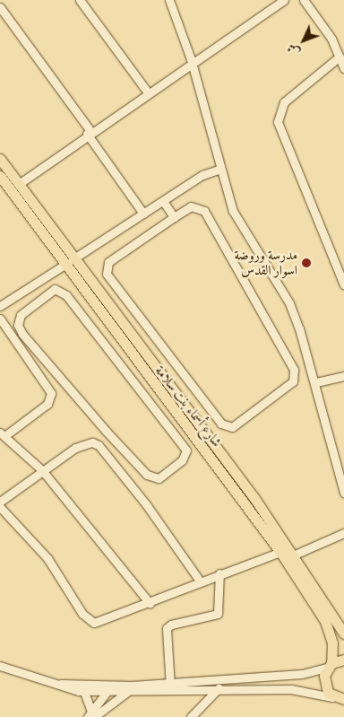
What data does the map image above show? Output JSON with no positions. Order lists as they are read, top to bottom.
{
  "streets": {
    "main road": ["شارع أسماء بنت سلامة"]
  },
  "places": ["مدرسة وروضة اسوار القدس"],
  "north": "bottom left"
}
